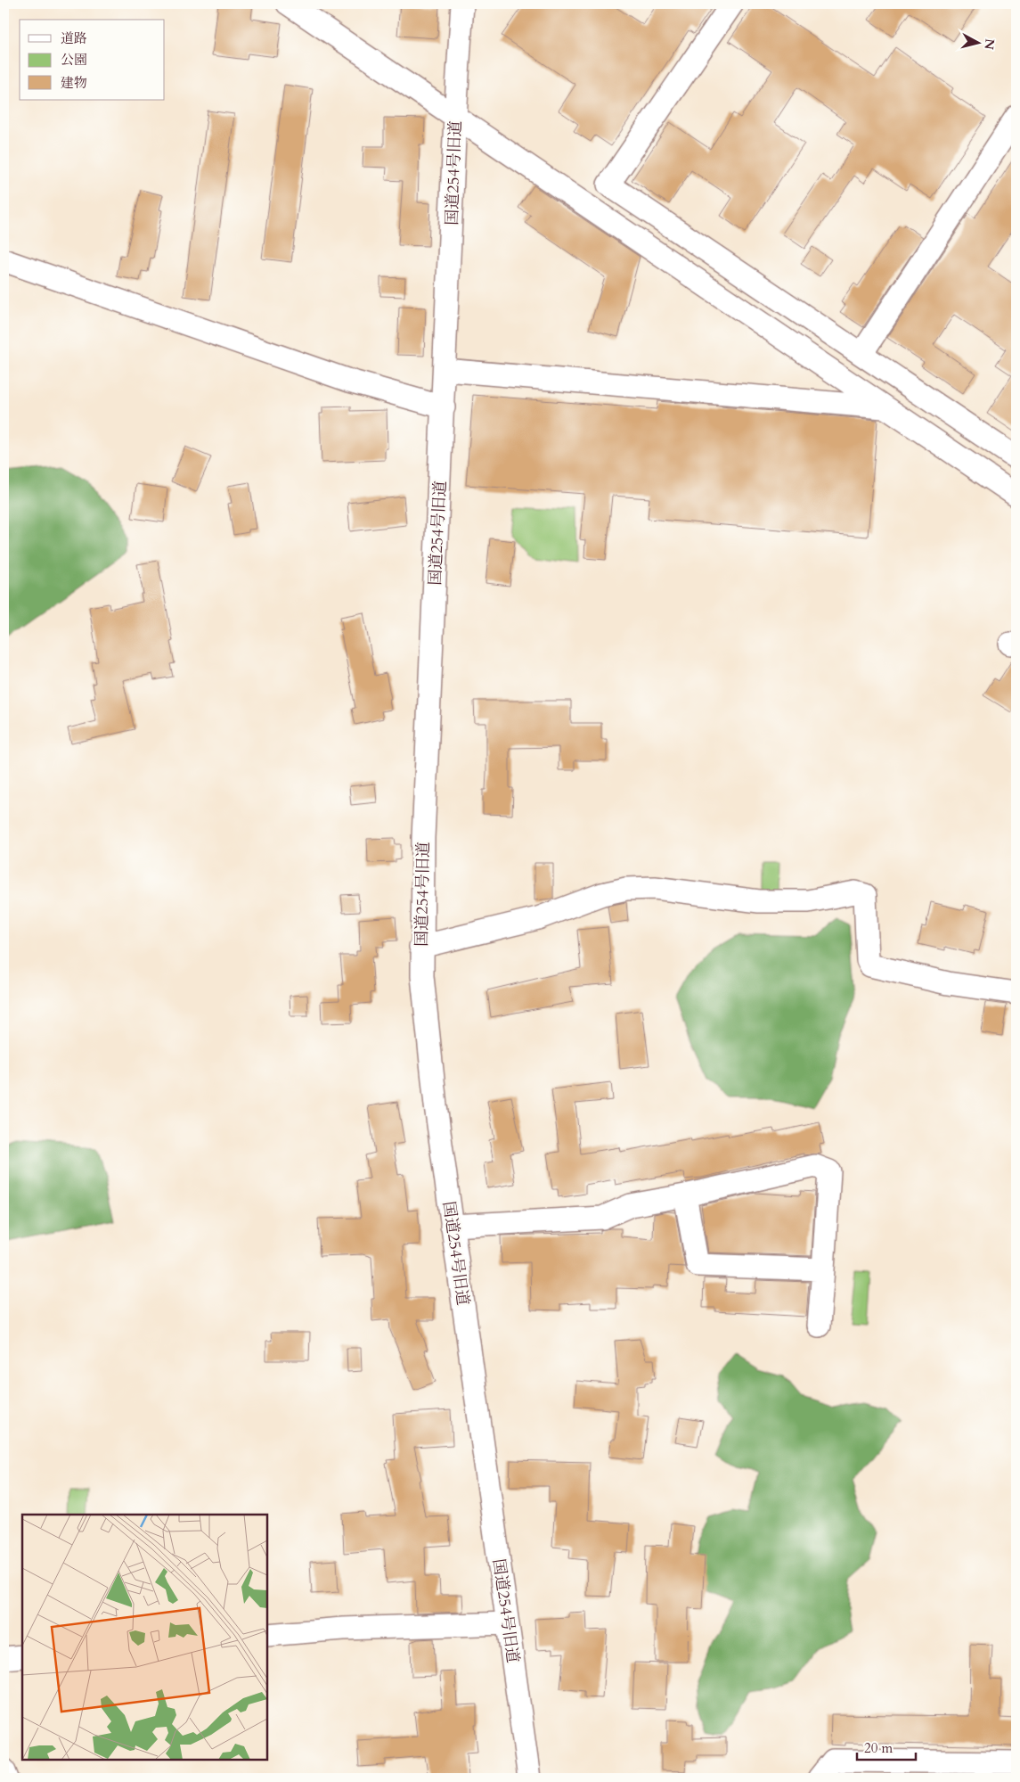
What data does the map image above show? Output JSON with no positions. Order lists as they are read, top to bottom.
{
  "streets": {
    "street": ["国道254号旧道"]
  },
  "legend": ["道路", "公園", "建物"],
  "scale_bar": "20 m",
  "north": "right"
}
